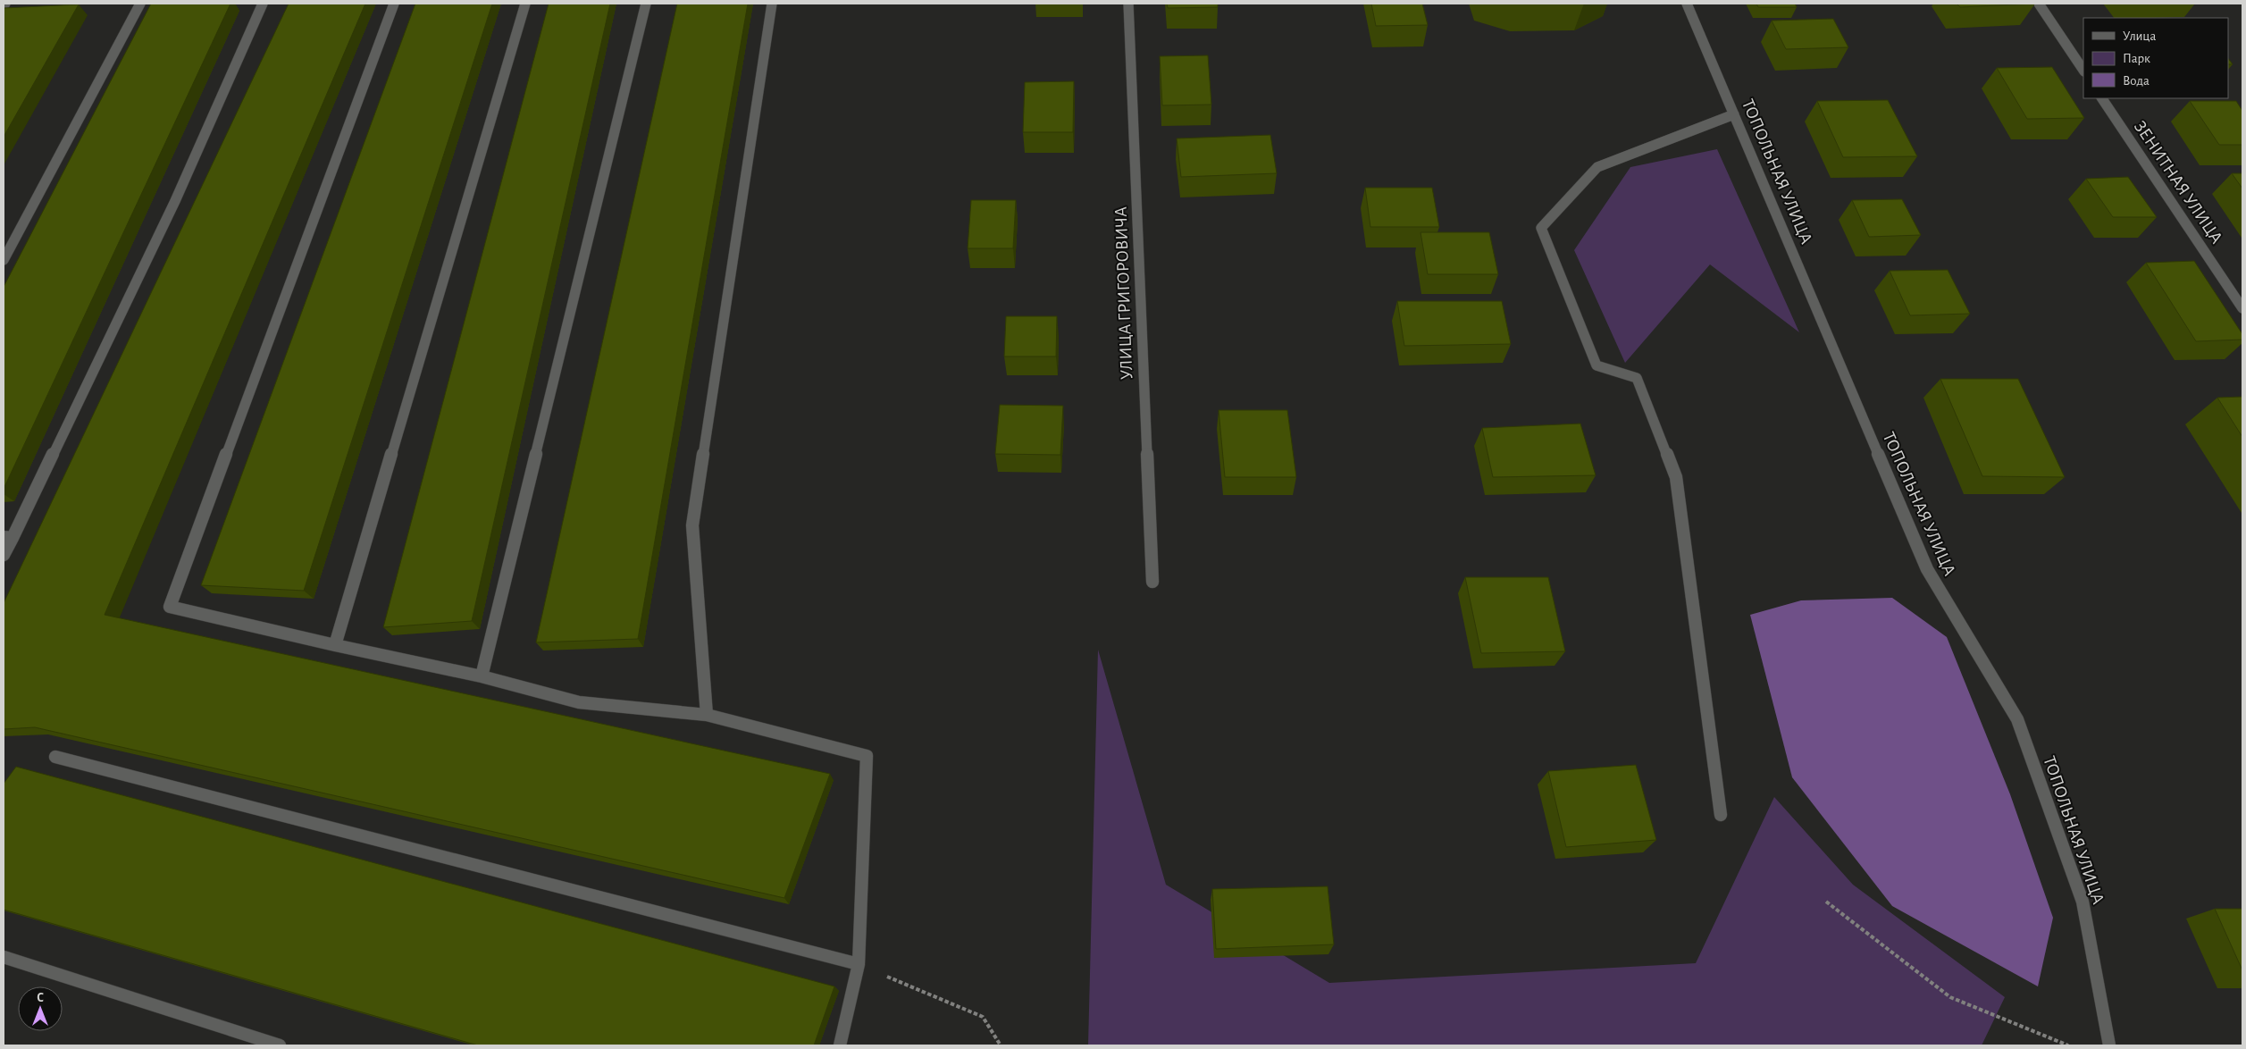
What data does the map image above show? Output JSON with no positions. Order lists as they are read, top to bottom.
{
  "streets": {
    "street": ["ТОПОЛЬНАЯ УЛИЦА", "ЗЕНИТНАЯ УЛИЦА", "УЛИЦА ГРИГОРОВИЧА"]
  },
  "legend": ["Улица", "Парк", "Вода"],
  "north": "top"
}
